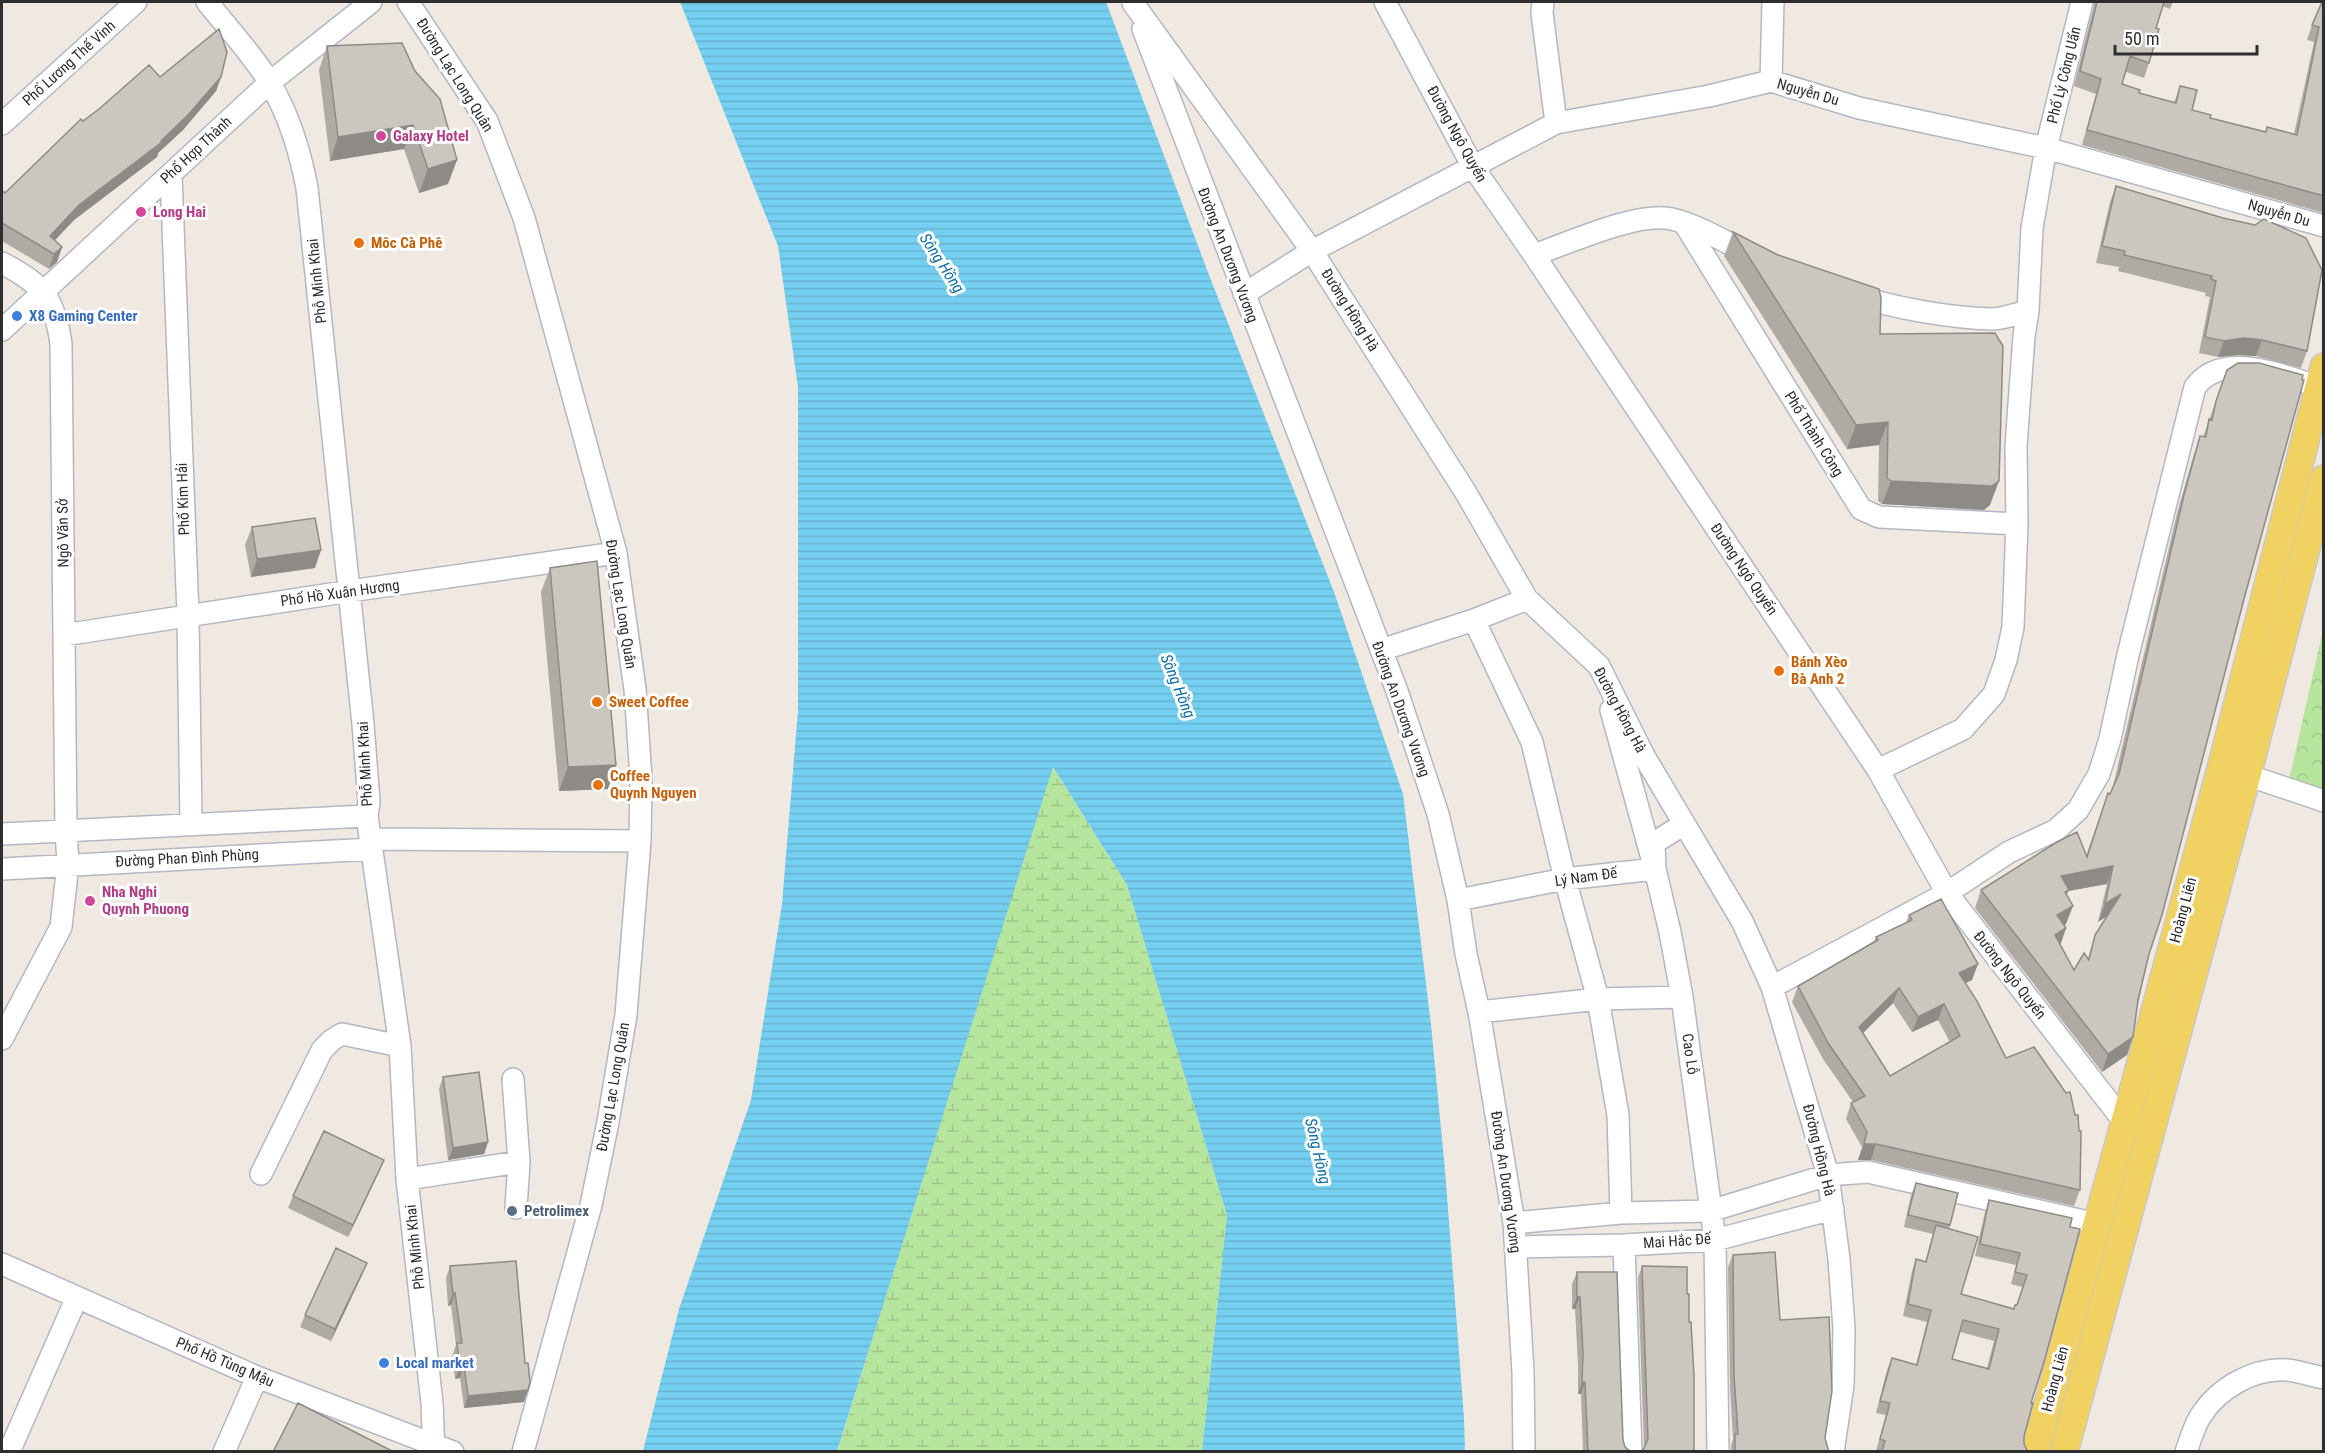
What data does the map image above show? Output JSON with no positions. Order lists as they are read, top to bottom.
{
  "streets": {
    "main road": ["Hoàng Liên"],
    "street": [
      "Phố Lương Thế Vinh",
      "Đường Lạc Long Quân",
      "Phố Lý Công Uẩn",
      "Nguyễn Du",
      "Đường Ngô Quyến",
      "Phố Hợp Thành",
      "Đường An Dương Vương",
      "Phỗ Minh Khai",
      "Đường Hồng Hà",
      "Phố Thành Công",
      "Phố Kim Hải",
      "Ngô Văn Sở",
      "Phố Hồ Xuân Hương",
      "Đường Phan Đình Phùng",
      "Lý Nam Đế",
      "Cao Lỗ",
      "Mai Hắc Đế",
      "Phố Hồ Tùng Mậu"
    ]
  },
  "crossings": [
    ["Đường Lạc Long Quân", "Phố Hồ Xuân Hương"],
    ["Đường Lạc Long Quân", "Đường Phan Đình Phùng"],
    ["Phố Lý Công Uẩn", "Nguyễn Du"],
    ["Phố Lý Công Uẩn", "Đường Ngô Quyến"],
    ["Phố Lý Công Uẩn", "Phố Thành Công"],
    ["Nguyễn Du", "Đường Ngô Quyến"],
    ["Nguyễn Du", "Đường An Dương Vương"],
    ["Nguyễn Du", "Đường Hồng Hà"],
    ["Đường Ngô Quyến", "Hoàng Liên"],
    ["Phố Hợp Thành", "Phỗ Minh Khai"],
    ["Phố Hợp Thành", "Phố Kim Hải"],
    ["Phố Hợp Thành", "Ngô Văn Sở"],
    ["Đường An Dương Vương", "Đường Hồng Hà"],
    ["Đường An Dương Vương", "Lý Nam Đế"],
    ["Đường An Dương Vương", "Mai Hắc Đế"],
    ["Phỗ Minh Khai", "Phố Hồ Xuân Hương"],
    ["Phỗ Minh Khai", "Đường Phan Đình Phùng"],
    ["Phỗ Minh Khai", "Phố Hồ Tùng Mậu"],
    ["Đường Hồng Hà", "Cao Lỗ"],
    ["Đường Hồng Hà", "Mai Hắc Đế"],
    ["Phố Kim Hải", "Phố Hồ Xuân Hương"],
    ["Ngô Văn Sở", "Phố Hồ Xuân Hương"],
    ["Ngô Văn Sở", "Đường Phan Đình Phùng"],
    ["Lý Nam Đế", "Cao Lỗ"],
    ["Hoàng Liên", "Mai Hắc Đế"],
    ["Cao Lỗ", "Mai Hắc Đế"]
  ],
  "water": ["Sông Hồng"],
  "places": [
    "Galaxy Hotel",
    "Long Hai",
    "Môc Cà Phê",
    "X8 Gaming Center",
    "Bánh Xèo Bà Anh 2",
    "Sweet Coffee",
    "Coffee Quynh Nguyen",
    "Nha Nghi Quynh Phuong",
    "Petrolimex",
    "Local market"
  ],
  "scale_bar": "50 m"
}
